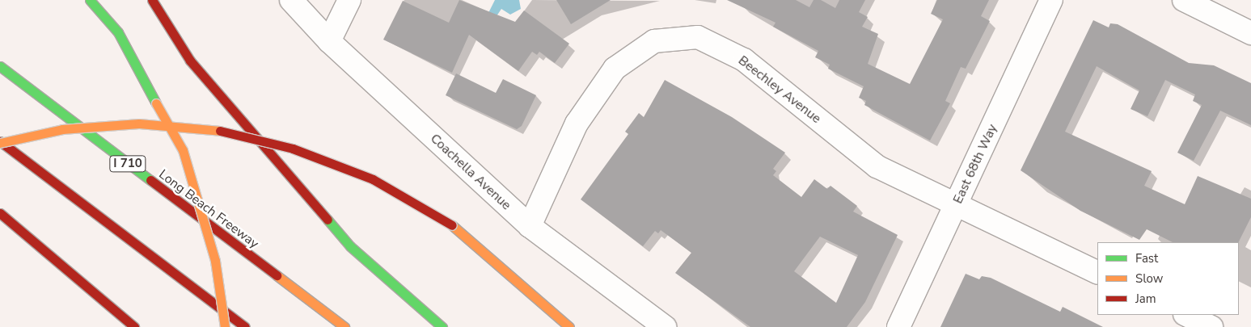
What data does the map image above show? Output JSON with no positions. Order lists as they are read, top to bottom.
{
  "streets": {
    "highway": ["I 710", "Long Beach Freeway"],
    "street": ["Beechley Avenue", "East 68th Way", "Coachella Avenue"]
  },
  "crossings": [
    ["Beechley Avenue", "East 68th Way"],
    ["Beechley Avenue", "Coachella Avenue"]
  ],
  "legend": ["Fast", "Slow", "Jam"]
}
